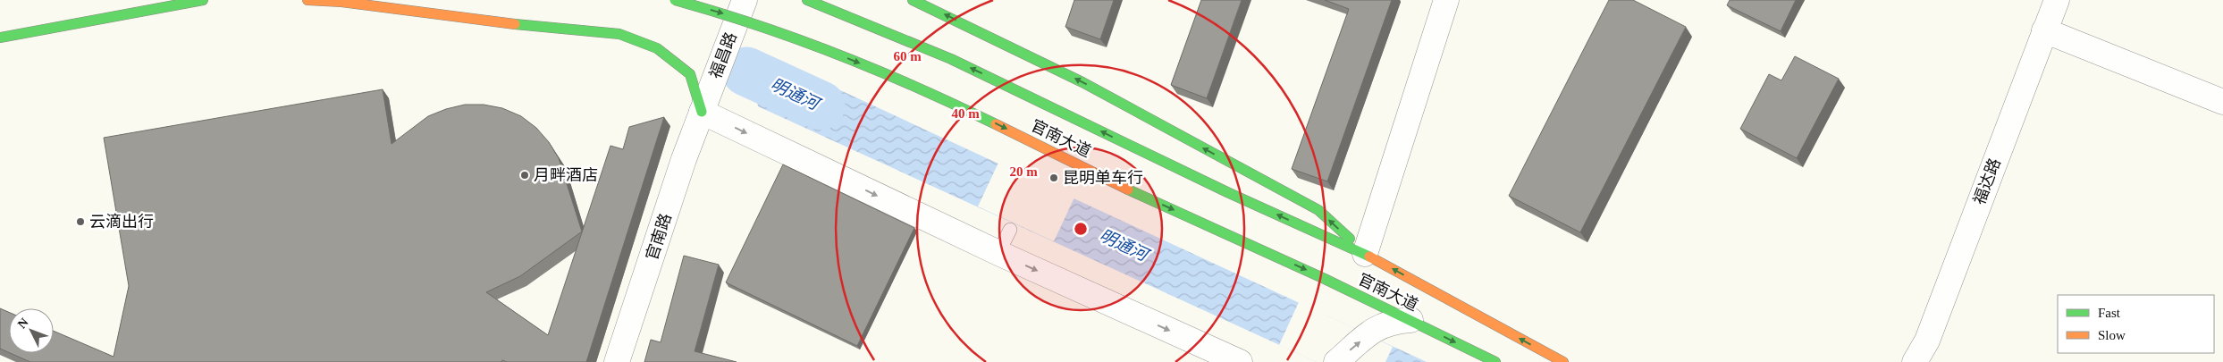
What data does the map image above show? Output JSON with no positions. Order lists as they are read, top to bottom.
{
  "streets": {
    "main road": ["官南大道"],
    "street": ["福昌路", "福达路", "官南路"]
  },
  "crossings": [
    ["福昌路", "官南路"]
  ],
  "water": ["明通河"],
  "places": ["月畔酒店", "昆明单车行", "云滴出行"],
  "legend": ["Fast", "Slow"],
  "north": "top left",
  "rings": ["60 m", "40 m", "20 m"]
}
